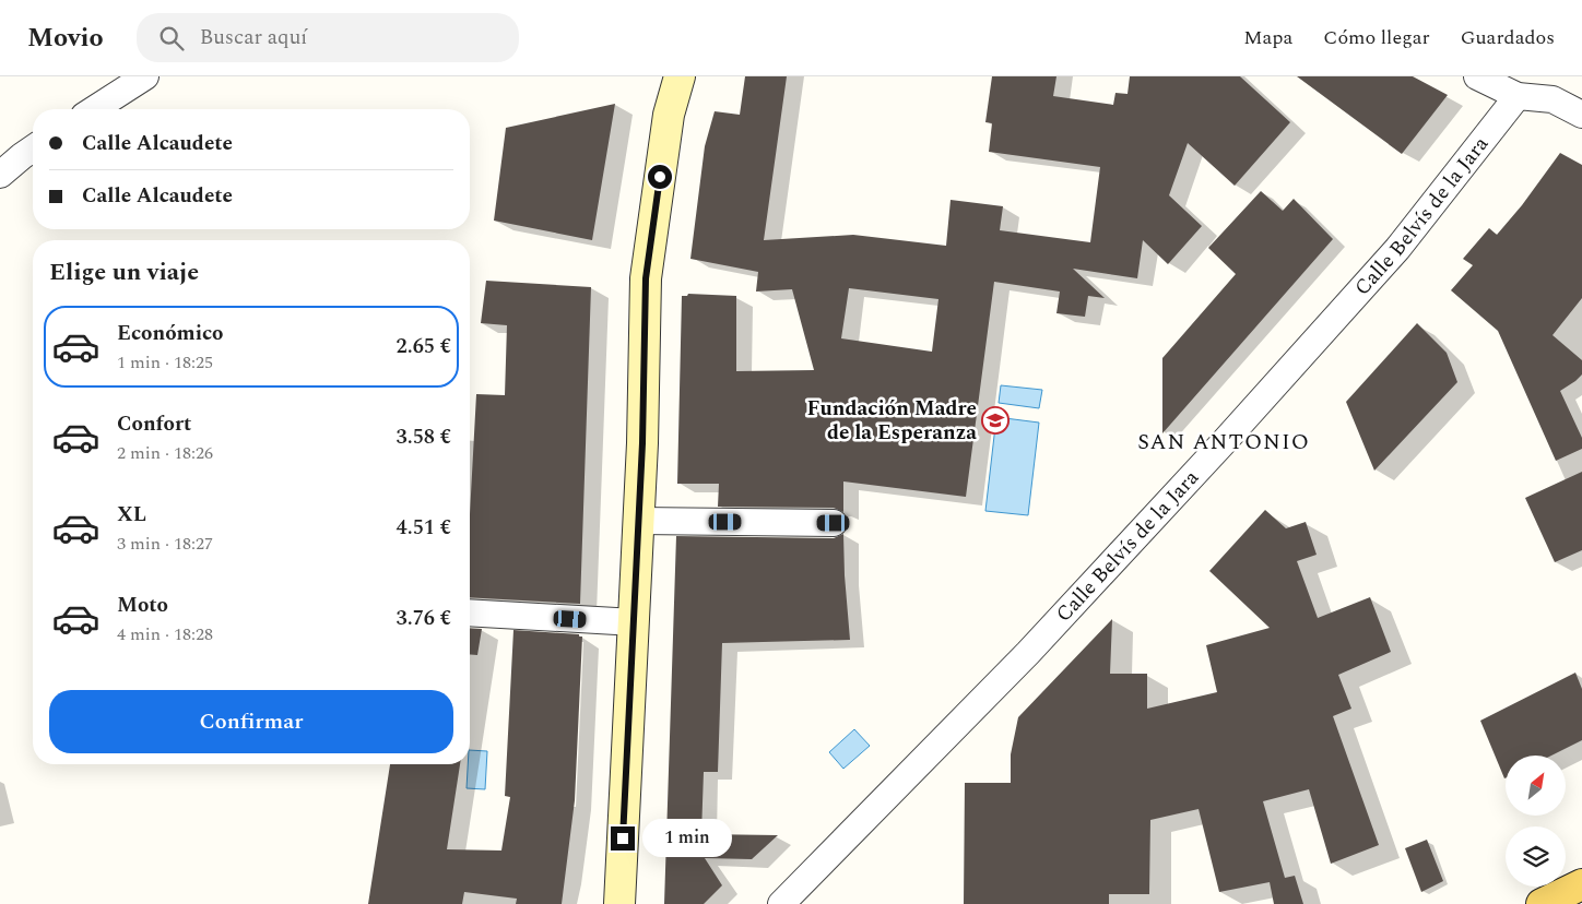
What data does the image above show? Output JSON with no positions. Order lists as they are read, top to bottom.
{
  "streets": {
    "street": ["Calle Belvís de la Jara"]
  },
  "districts": ["SAN ANTONIO"],
  "places": {
    "school or university": ["Fundación Madre de la Esperanza"]
  },
  "north": "top right",
  "page": {
    "header": "Movio",
    "search": "Buscar aquí",
    "nav": ["Mapa", "Cómo llegar", "Guardados"],
    "banner": ["Calle Alcaudete", "Calle Alcaudete"],
    "heading": "Elige un viaje",
    "list": [
      {
        "name": "Económico",
        "note": "1 min · 18:25",
        "value": "2.65 €"
      },
      {
        "name": "Confort",
        "note": "2 min · 18:26",
        "value": "3.58 €"
      },
      {
        "name": "XL",
        "note": "3 min · 18:27",
        "value": "4.51 €"
      },
      {
        "name": "Moto",
        "note": "4 min · 18:28",
        "value": "3.76 €"
      }
    ],
    "buttons": "Confirmar",
    "bubble": "1 min"
  }
}
